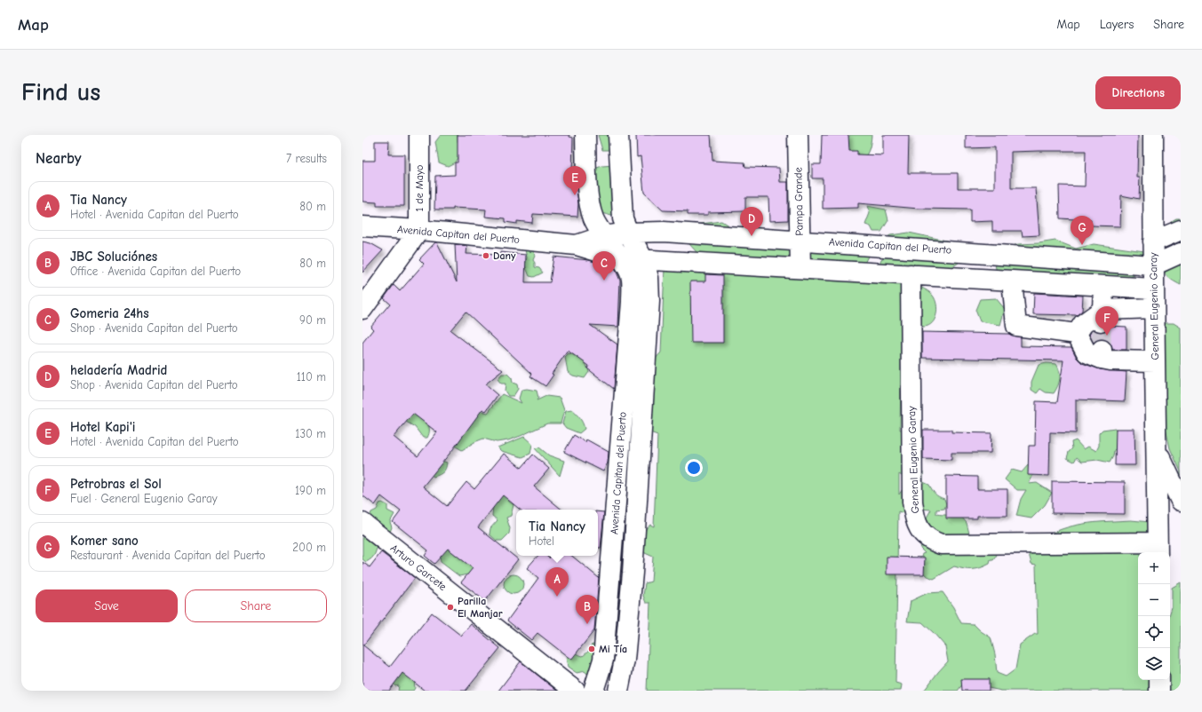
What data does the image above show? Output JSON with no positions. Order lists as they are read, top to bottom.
{
  "streets": {
    "street": [
      "1 de Mayo",
      "Pampa Grande",
      "Avenida Capitan del Puerto",
      "General Eugenio Garay",
      "Arturo Garcete"
    ]
  },
  "crossings": [
    ["1 de Mayo", "Avenida Capitan del Puerto"],
    ["Pampa Grande", "Avenida Capitan del Puerto"],
    ["Avenida Capitan del Puerto", "General Eugenio Garay"]
  ],
  "places": ["Dany", "Parilla El Manjar", "Mi Tía"],
  "page": {
    "header": "Map",
    "nav": ["Map", "Layers", "Share"],
    "buttons": [
      "Directions",
      ["Save", "Share"]
    ],
    "title": "Find us",
    "heading": ["Nearby", "7 results"],
    "pins": [
      "E",
      "D",
      "G",
      "C",
      "F",
      "A",
      "B"
    ],
    "list": [
      {
        "mark": "A",
        "name": "Tia Nancy",
        "note": "Hotel · Avenida Capitan del Puerto",
        "value": "80 m"
      },
      {
        "mark": "B",
        "name": "JBC Soluciónes",
        "note": "Office · Avenida Capitan del Puerto",
        "value": "80 m"
      },
      {
        "mark": "C",
        "name": "Gomeria 24hs",
        "note": "Shop · Avenida Capitan del Puerto",
        "value": "90 m"
      },
      {
        "mark": "D",
        "name": "heladería Madrid",
        "note": "Shop · Avenida Capitan del Puerto",
        "value": "110 m"
      },
      {
        "mark": "E",
        "name": "Hotel Kapi'i",
        "note": "Hotel · Avenida Capitan del Puerto",
        "value": "130 m"
      },
      {
        "mark": "F",
        "name": "Petrobras el Sol",
        "note": "Fuel · General Eugenio Garay",
        "value": "190 m"
      },
      {
        "mark": "G",
        "name": "Komer sano",
        "note": "Restaurant · Avenida Capitan del Puerto",
        "value": "200 m"
      }
    ],
    "popup": ["Tia Nancy", "Hotel"],
    "map_buttons": ["+", "−"]
  }
}
